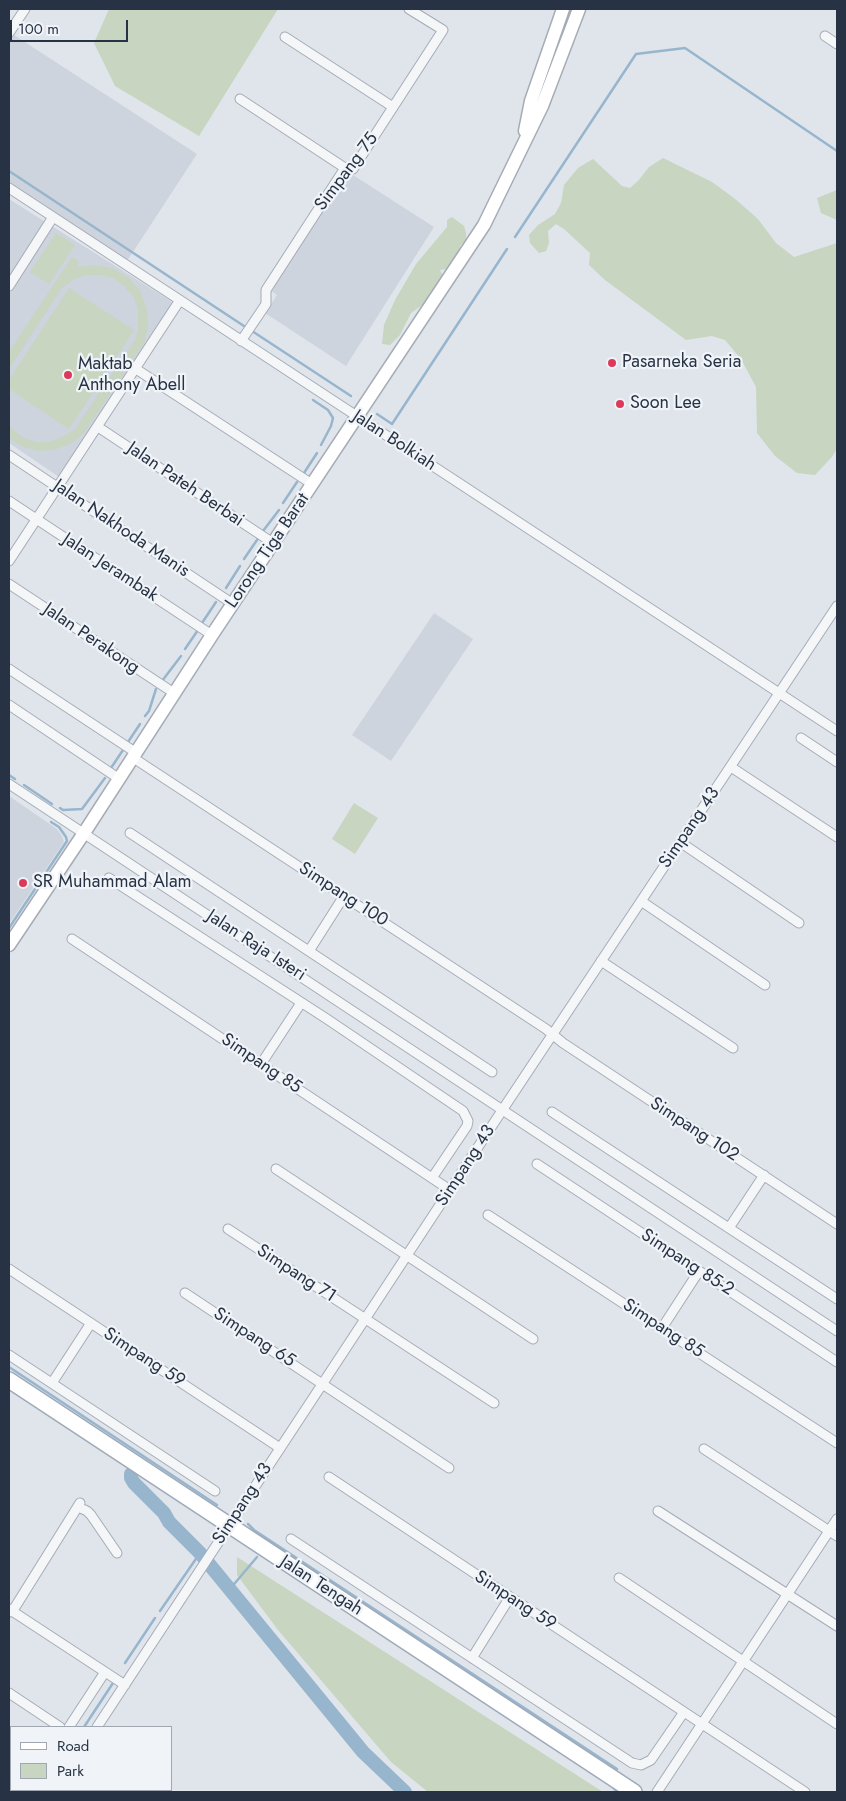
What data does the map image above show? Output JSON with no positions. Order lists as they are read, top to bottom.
{
  "streets": {
    "main road": ["Lorong Tiga Barat", "Jalan Tengah"],
    "street": [
      "Simpang 75",
      "Jalan Bolkiah",
      "Jalan Pateh Berbai",
      "Jalan Nakhoda Manis",
      "Jalan Jerambak",
      "Jalan Perakong",
      "Simpang 43",
      "Simpang 100",
      "Jalan Raja Isteri",
      "Simpang 85",
      "Simpang 102",
      "Simpang 85-2",
      "Simpang 71",
      "Simpang 65",
      "Simpang 59"
    ]
  },
  "crossings": [
    ["Simpang 75", "Jalan Bolkiah"],
    ["Jalan Bolkiah", "Lorong Tiga Barat"],
    ["Jalan Bolkiah", "Simpang 43"],
    ["Jalan Pateh Berbai", "Lorong Tiga Barat"],
    ["Jalan Nakhoda Manis", "Lorong Tiga Barat"],
    ["Lorong Tiga Barat", "Jalan Jerambak"],
    ["Lorong Tiga Barat", "Jalan Perakong"],
    ["Lorong Tiga Barat", "Simpang 100"],
    ["Lorong Tiga Barat", "Jalan Raja Isteri"],
    ["Simpang 43", "Simpang 100"],
    ["Simpang 43", "Jalan Raja Isteri"],
    ["Simpang 43", "Simpang 85"],
    ["Simpang 43", "Simpang 102"],
    ["Simpang 43", "Simpang 71"],
    ["Simpang 43", "Simpang 65"],
    ["Simpang 43", "Simpang 59"],
    ["Simpang 43", "Jalan Tengah"],
    ["Simpang 100", "Simpang 102"]
  ],
  "places": [
    "Pasarneka Seria",
    "Maktab Anthony Abell",
    "Soon Lee",
    "SR Muhammad Alam"
  ],
  "legend": ["Road", "Park"],
  "scale_bar": "100 m"
}
